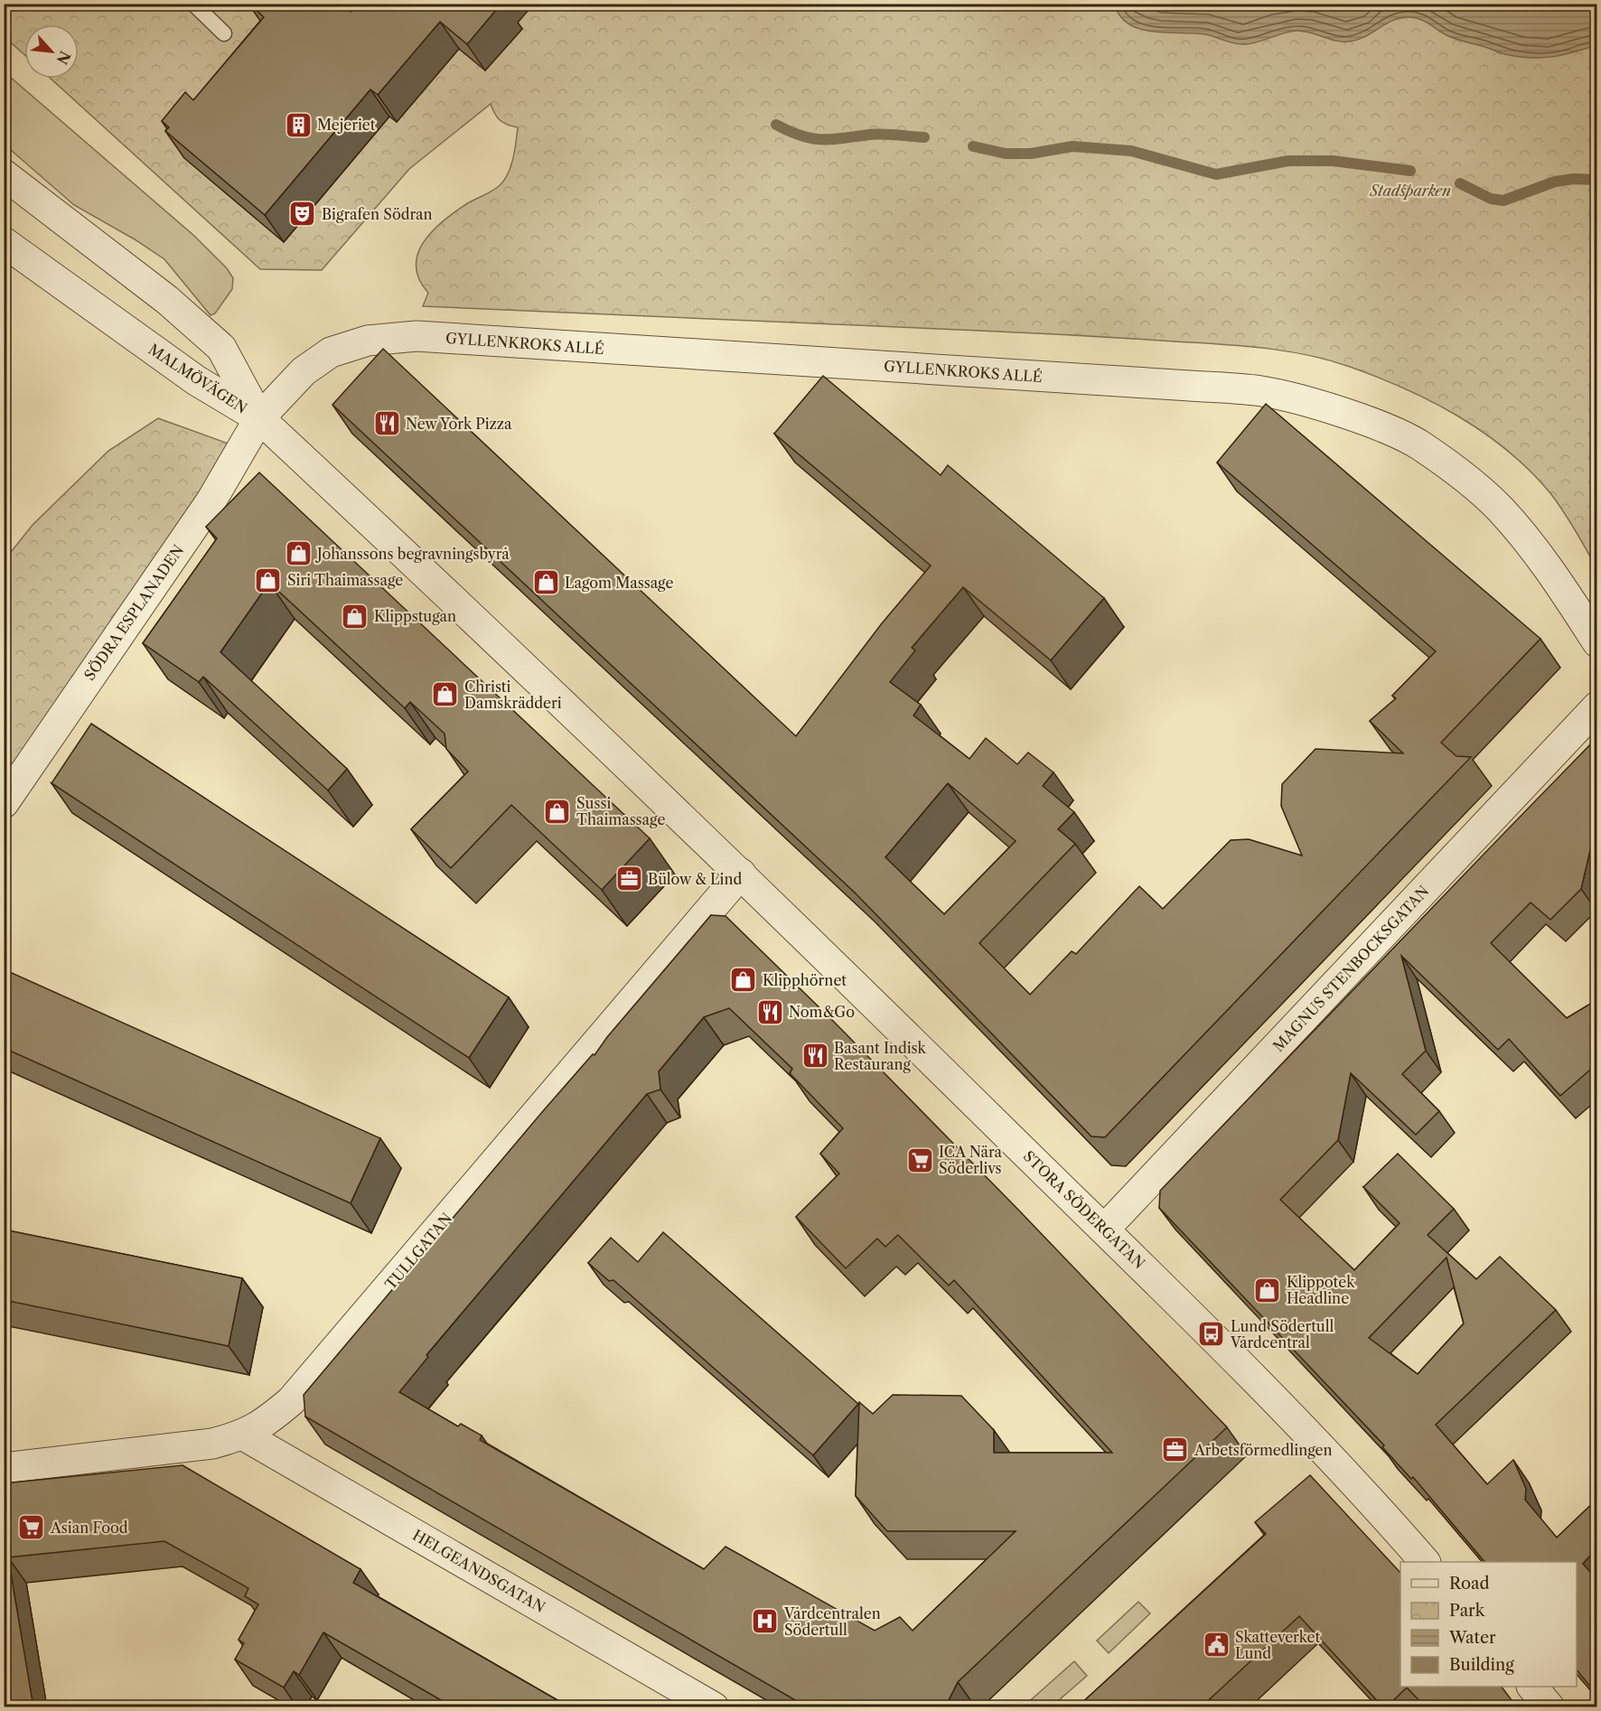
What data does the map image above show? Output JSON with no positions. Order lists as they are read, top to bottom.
{
  "streets": {
    "street": [
      "GYLLENKROKS ALLÉ",
      "MALMÖVÄGEN",
      "SÖDRA ESPLANADEN",
      "MAGNUS STENBOCKSGATAN",
      "STORA SÖDERGATAN",
      "TULLGATAN",
      "HELGEANDSGATAN"
    ]
  },
  "crossings": [
    ["GYLLENKROKS ALLÉ", "MALMÖVÄGEN"],
    ["GYLLENKROKS ALLÉ", "SÖDRA ESPLANADEN"],
    ["GYLLENKROKS ALLÉ", "STORA SÖDERGATAN"],
    ["MALMÖVÄGEN", "SÖDRA ESPLANADEN"],
    ["MALMÖVÄGEN", "STORA SÖDERGATAN"],
    ["SÖDRA ESPLANADEN", "STORA SÖDERGATAN"],
    ["MAGNUS STENBOCKSGATAN", "STORA SÖDERGATAN"],
    ["STORA SÖDERGATAN", "TULLGATAN"],
    ["TULLGATAN", "HELGEANDSGATAN"]
  ],
  "parks": ["Stadsparken"],
  "places": {
    "building": ["Mejeriet"],
    "theatre": ["Bigrafen Södran"],
    "restaurant": ["New York Pizza", "Nom&Go", "Basant Indisk Restaurang"],
    "shop": [
      "Johanssons begravningsbyrå",
      "Siri Thaimassage",
      "Lagom Massage",
      "Klippstugan",
      "Christi Damskrädderi",
      "Sussi Thaimassage",
      "Klipphörnet",
      "Klippotek Headline"
    ],
    "office": ["Bülow & Lind", "Arbetsförmedlingen"],
    "supermarket": ["ICA Nära Söderlivs", "Asian Food"],
    "bus stop": ["Lund Södertull Vårdcentral"],
    "hospital": ["Vårdcentralen Södertull"],
    "public building": ["Skatteverket Lund"]
  },
  "legend": [
    "Road",
    "Park",
    "Water",
    "Building"
  ],
  "north": "bottom right"
}
